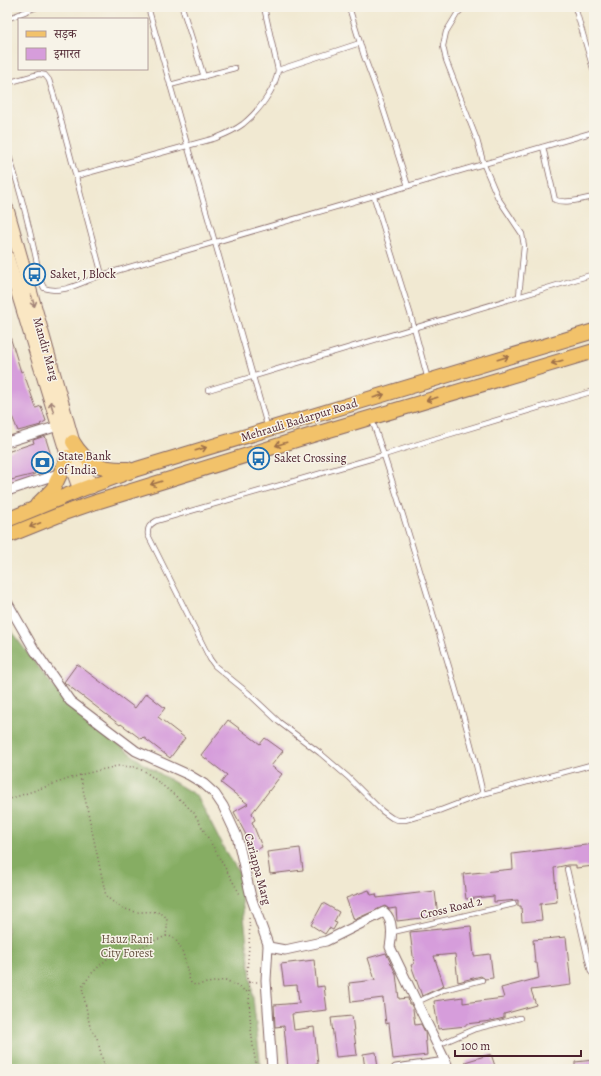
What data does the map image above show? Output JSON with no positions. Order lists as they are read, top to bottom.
{
  "streets": {
    "main road": ["Mandir Marg", "Mehrauli Badarpur Road"],
    "street": ["Cariappa Marg"],
    "lane": ["Cross Road 2"]
  },
  "crossings": [
    ["Mandir Marg", "Mehrauli Badarpur Road"]
  ],
  "parks": ["Hauz Rani City Forest"],
  "places": {
    "bus stop": ["Saket, J Block", "Saket Crossing"],
    "bank": ["State Bank of India"]
  },
  "legend": ["सड़क", "इमारत"],
  "scale_bar": "100 m"
}
